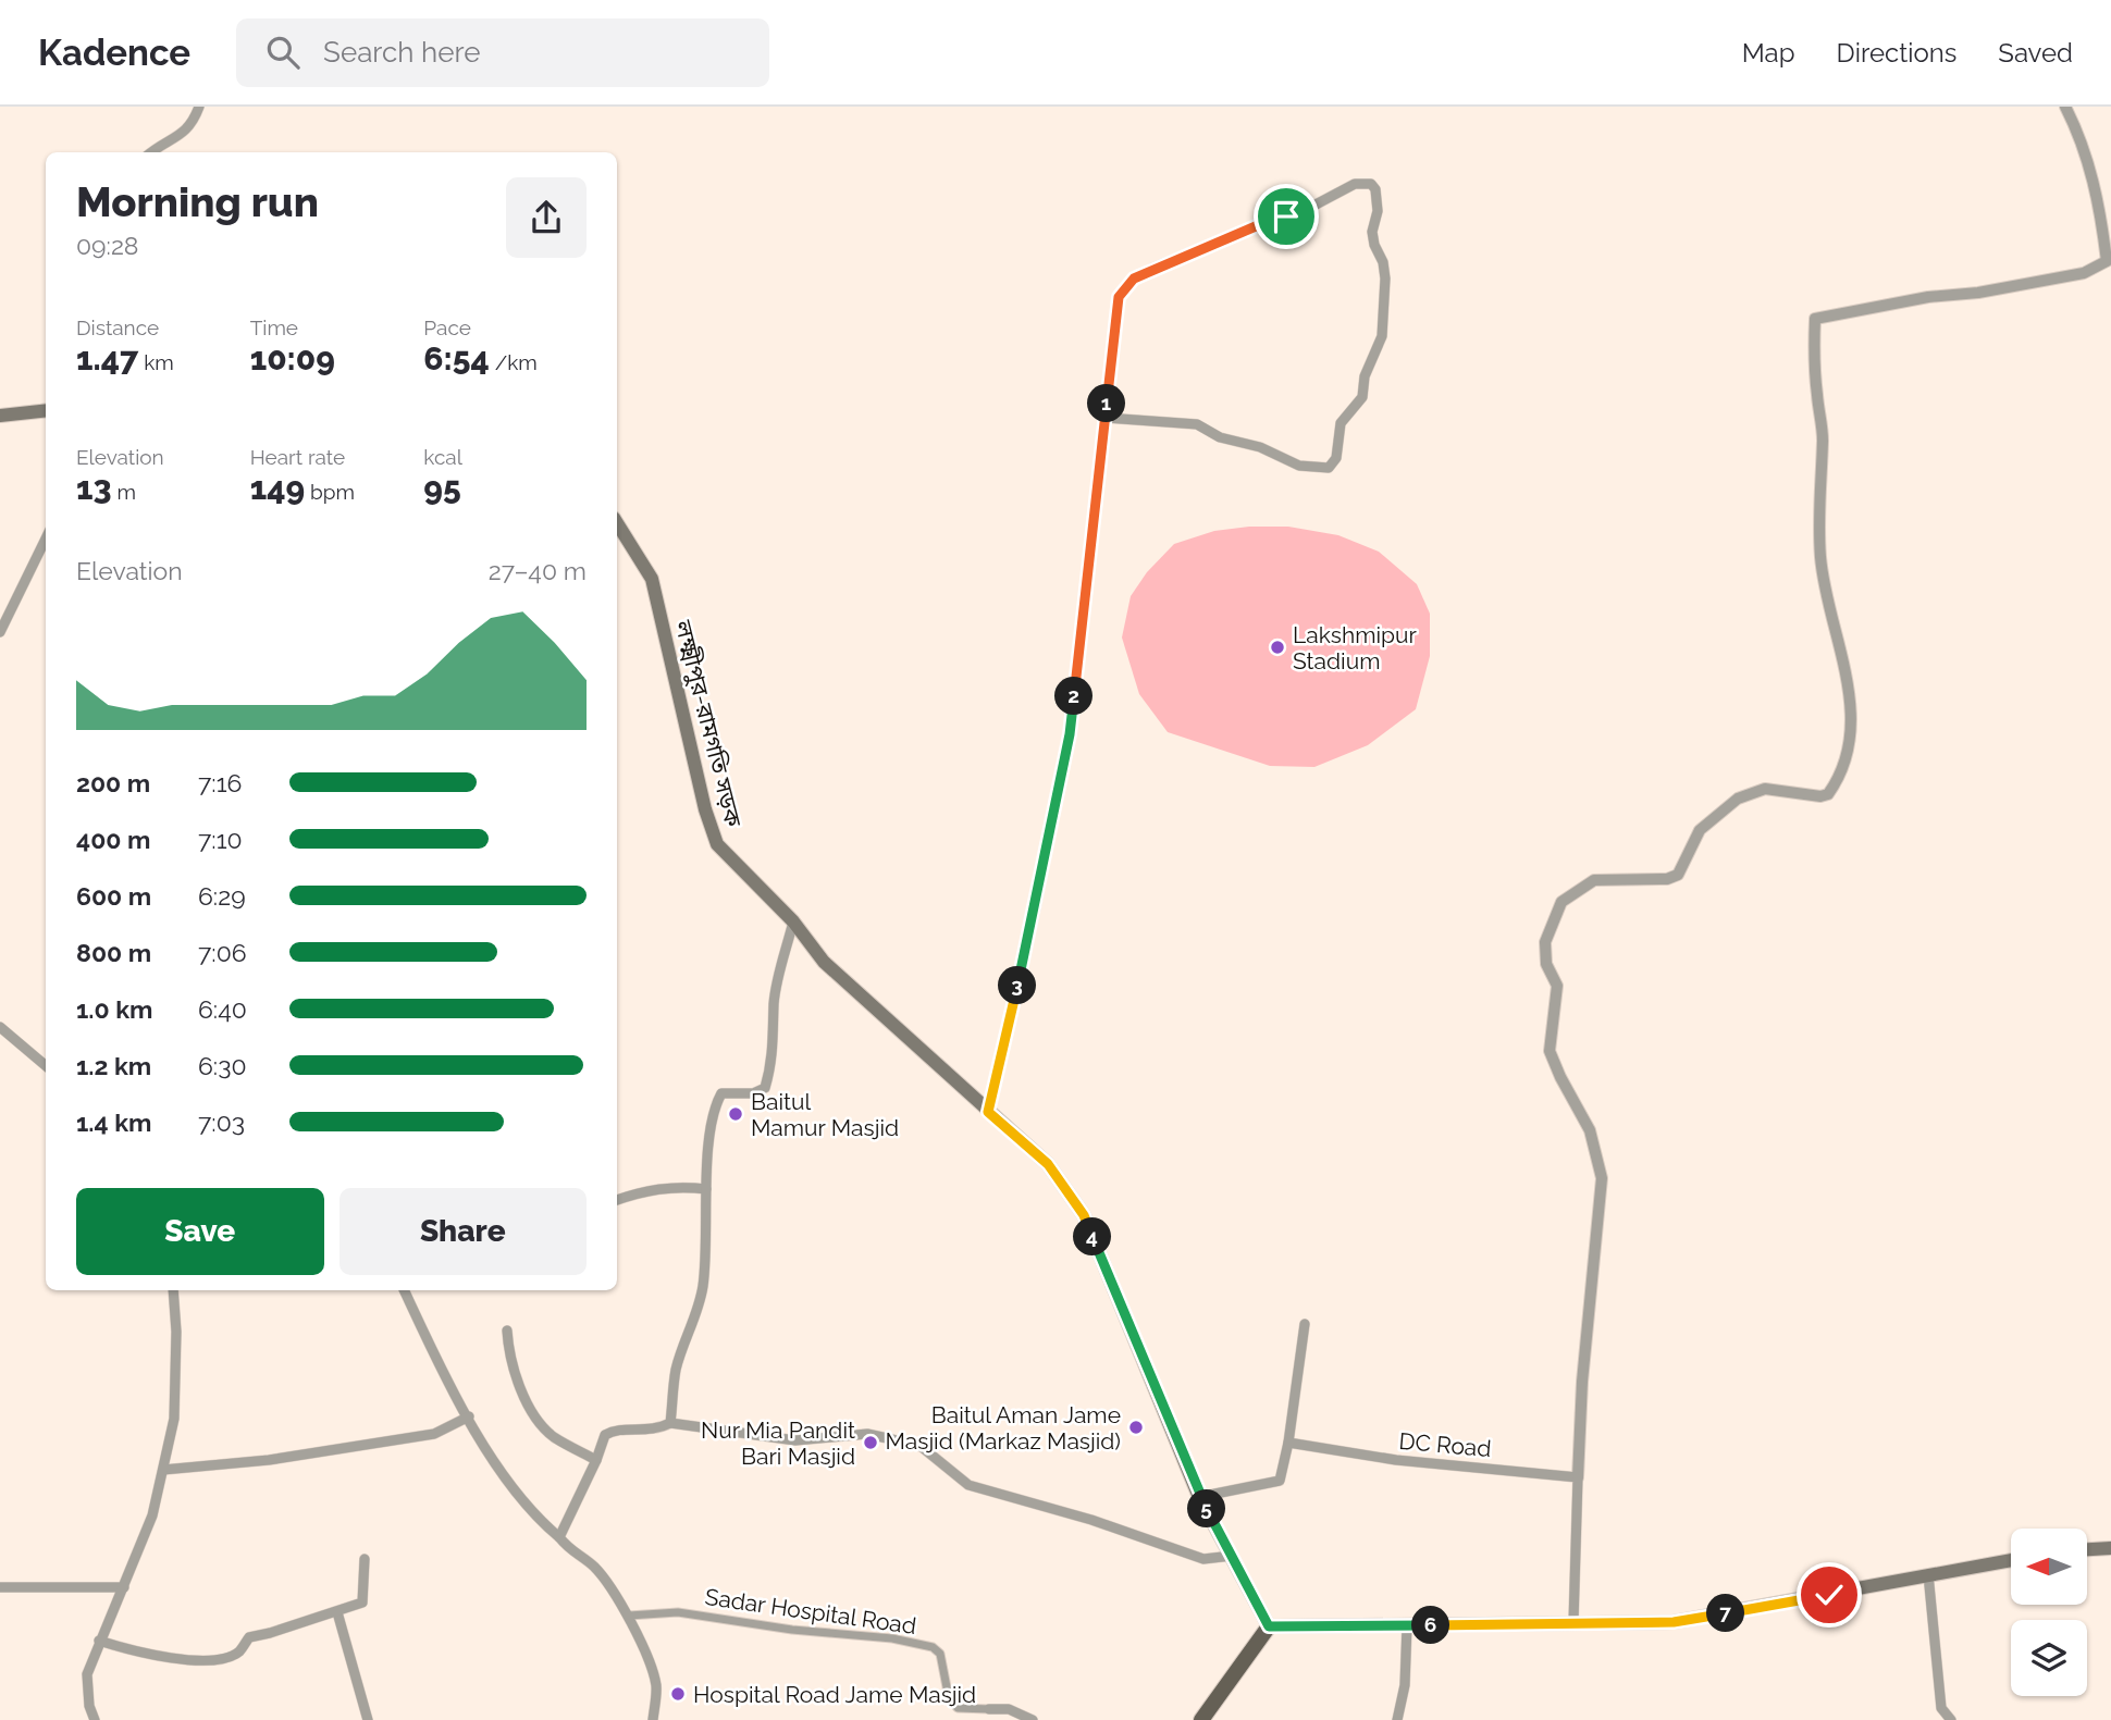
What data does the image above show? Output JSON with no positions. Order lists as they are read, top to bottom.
{
  "streets": {
    "main road": ["লক্ষ্মীপুর-রামগতি সড়ক"],
    "street": ["DC Road", "Sadar Hospital Road"]
  },
  "places": [
    "Lakshmipur Stadium",
    "Baitul Mamur Masjid",
    "Baitul Aman Jame Masjid (Markaz Masjid)",
    "Nur Mia Pandit Bari Masjid",
    "Hospital Road Jame Masjid"
  ],
  "north": "left",
  "page": {
    "header": "Kadence",
    "search": "Search here",
    "nav": ["Map", "Directions", "Saved"],
    "heading": ["Morning run", "09:28"],
    "stats": [
      ["Distance", "1.47 km"],
      ["Time", "10:09"],
      ["Pace", "6:54 /km"],
      ["Elevation", "13 m"],
      ["Heart rate", "149 bpm"],
      ["kcal", "95"]
    ],
    "pins": [
      "1",
      "2",
      "3",
      "4",
      "5",
      "7",
      "6"
    ],
    "chart": ["Elevation", "27–40 m"],
    "list": [
      {
        "name": "200 m",
        "note": "7:16"
      },
      {
        "name": "400 m",
        "note": "7:10"
      },
      {
        "name": "600 m",
        "note": "6:29"
      },
      {
        "name": "800 m",
        "note": "7:06"
      },
      {
        "name": "1.0 km",
        "note": "6:40"
      },
      {
        "name": "1.2 km",
        "note": "6:30"
      },
      {
        "name": "1.4 km",
        "note": "7:03"
      }
    ],
    "buttons": ["Save", "Share"]
  }
}
